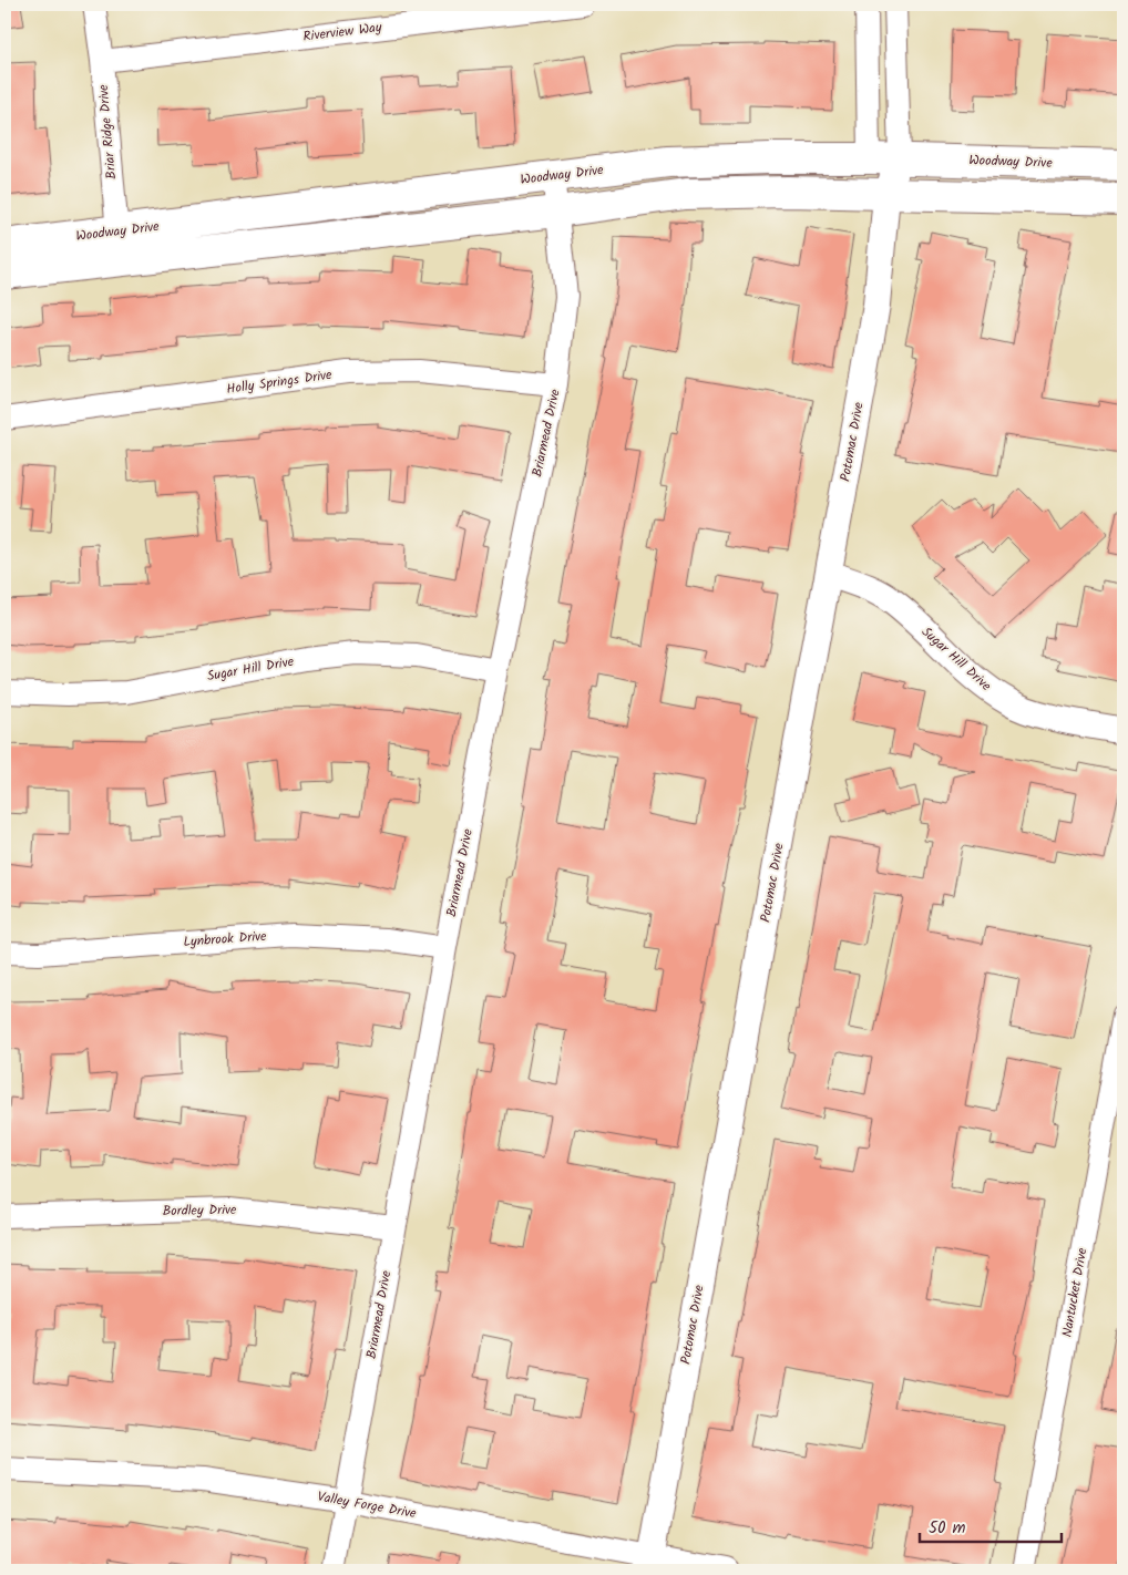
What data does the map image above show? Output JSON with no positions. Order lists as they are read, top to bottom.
{
  "streets": {
    "main road": ["Woodway Drive"],
    "street": [
      "Riverview Way",
      "Briar Ridge Drive",
      "Holly Springs Drive",
      "Briarmead Drive",
      "Potomac Drive",
      "Sugar Hill Drive",
      "Lynbrook Drive",
      "Bordley Drive",
      "Nantucket Drive",
      "Valley Forge Drive"
    ]
  },
  "crossings": [
    ["Riverview Way", "Briar Ridge Drive"],
    ["Briar Ridge Drive", "Woodway Drive"],
    ["Woodway Drive", "Briarmead Drive"],
    ["Woodway Drive", "Potomac Drive"],
    ["Holly Springs Drive", "Briarmead Drive"],
    ["Briarmead Drive", "Sugar Hill Drive"],
    ["Briarmead Drive", "Lynbrook Drive"],
    ["Briarmead Drive", "Bordley Drive"],
    ["Briarmead Drive", "Valley Forge Drive"],
    ["Potomac Drive", "Sugar Hill Drive"],
    ["Potomac Drive", "Valley Forge Drive"]
  ],
  "scale_bar": "50 m"
}
